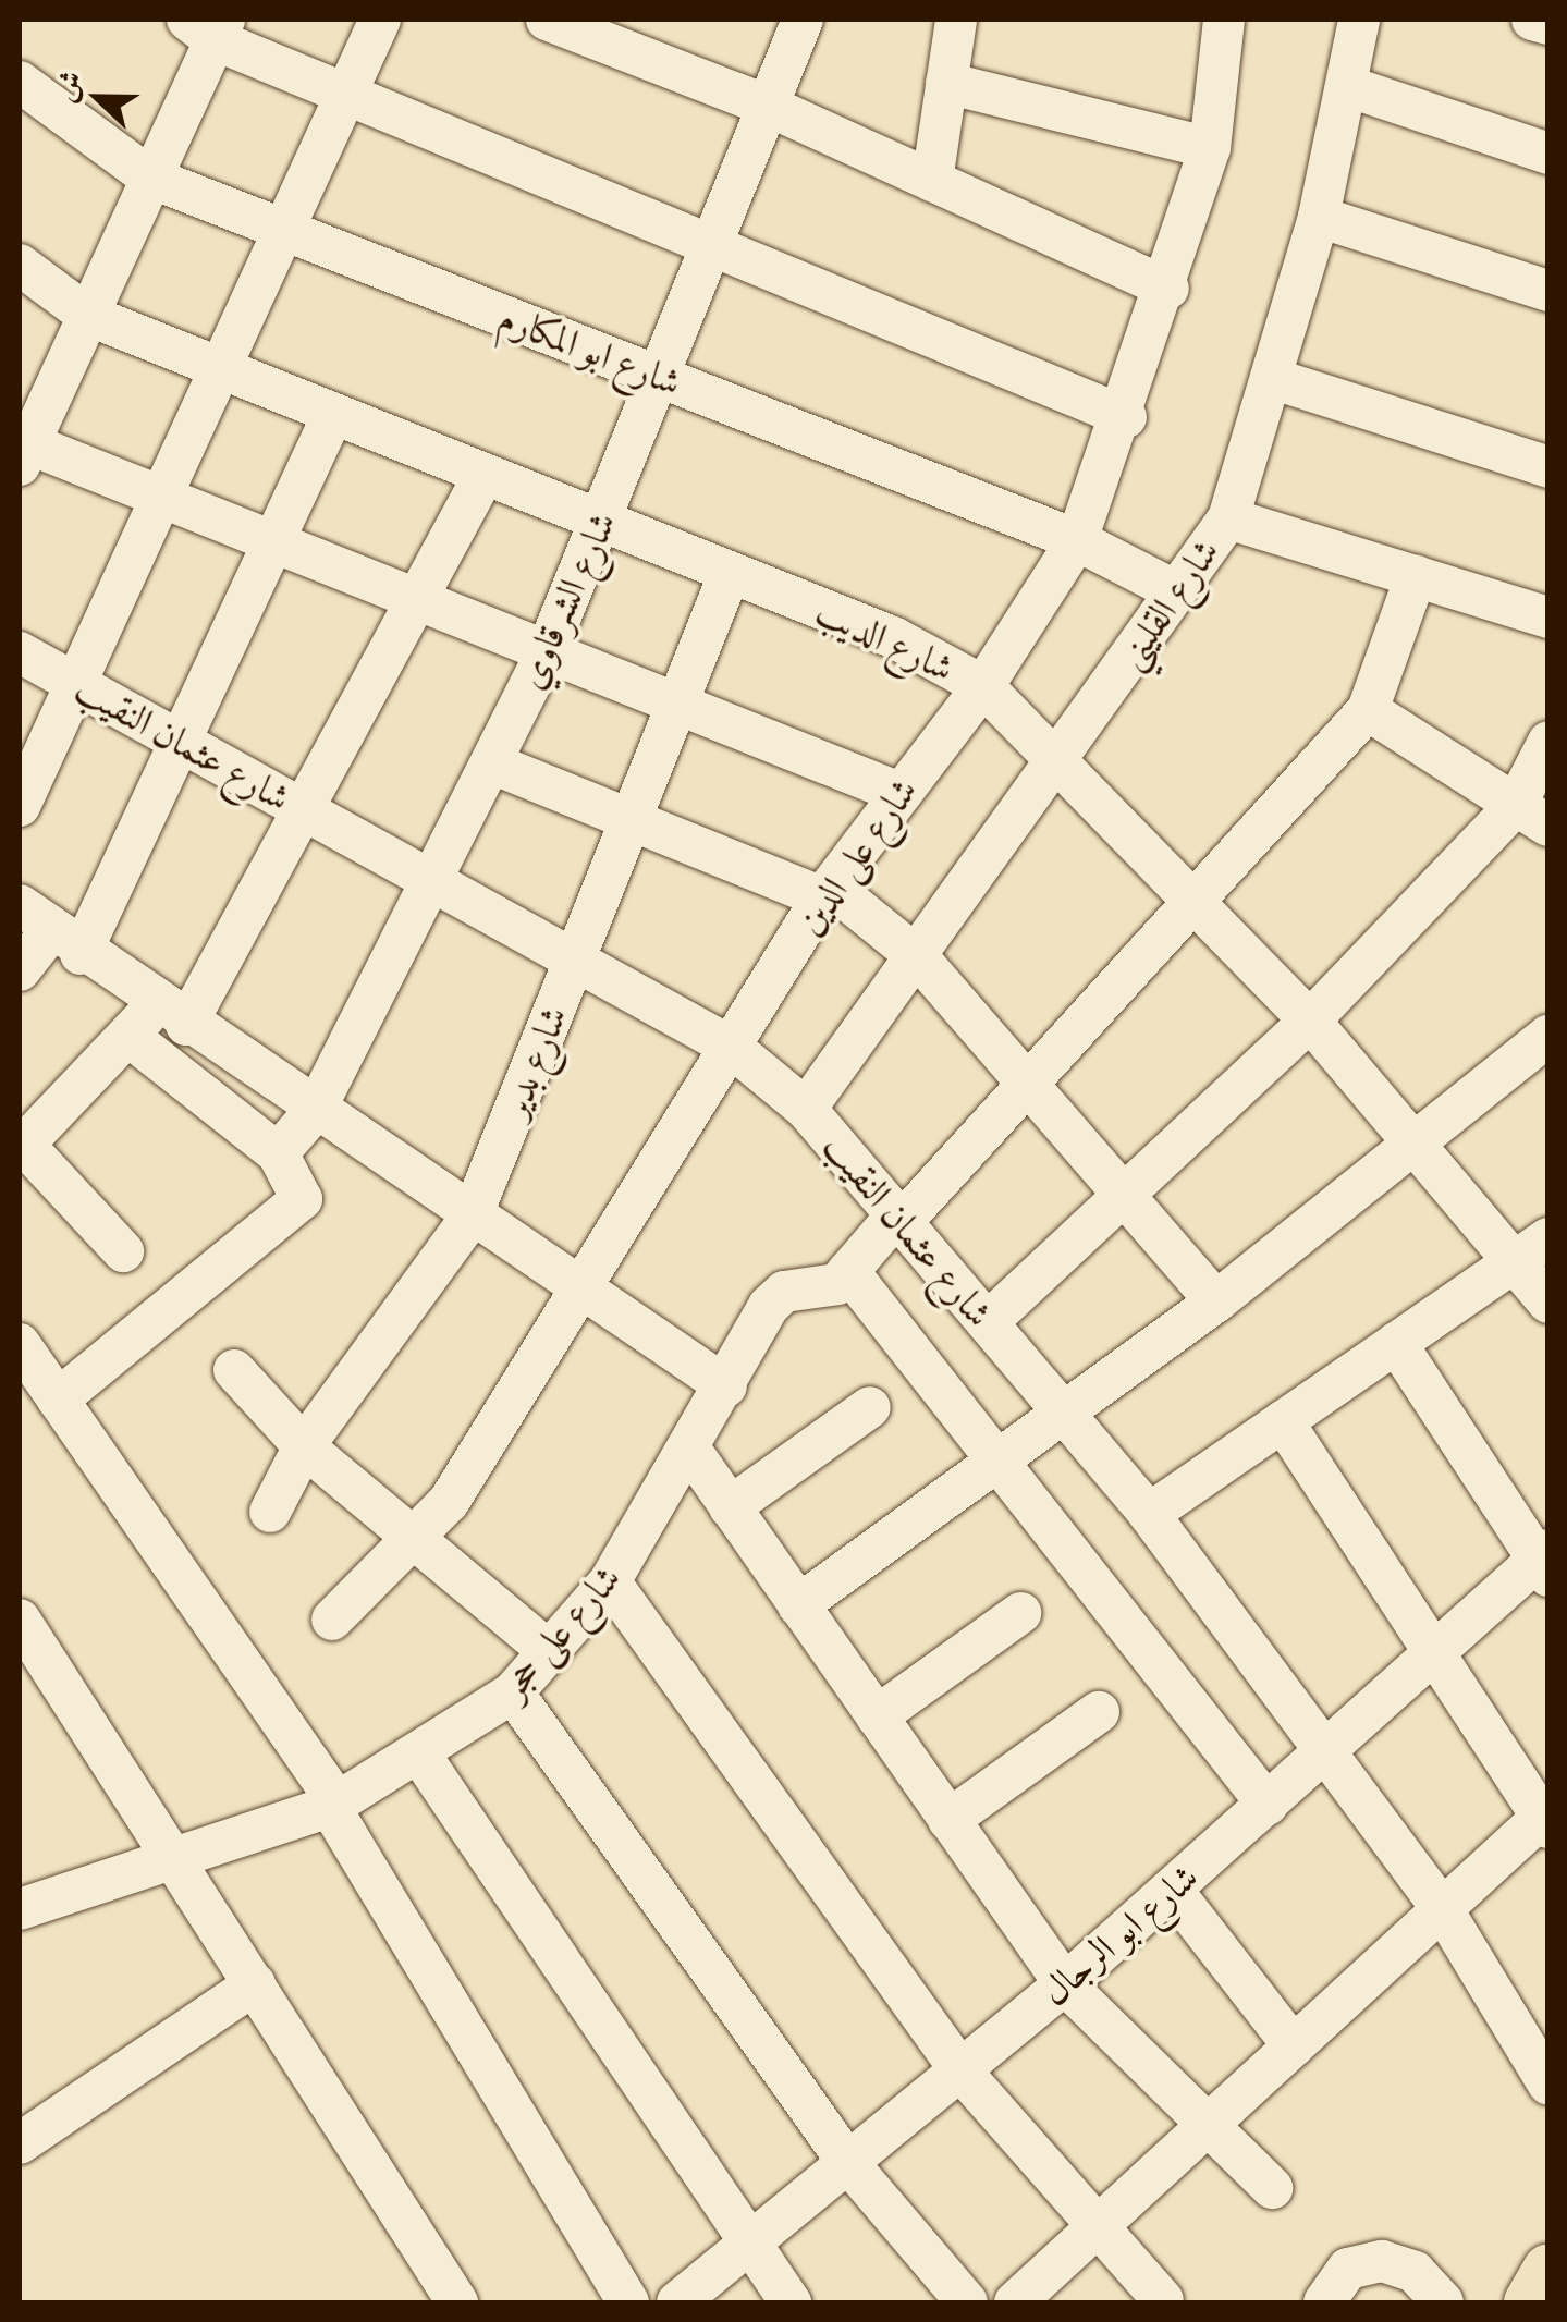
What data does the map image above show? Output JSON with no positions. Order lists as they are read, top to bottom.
{
  "streets": {
    "street": [
      "شارع ابو المكارم",
      "شارع الشرقاوي",
      "شارع القليني",
      "شارع الديب",
      "شارع عثمان النقيب",
      "شارع على الدين",
      "شارع بدير",
      "شارع على حجر",
      "شارع ابو الرجال"
    ]
  },
  "crossings": [
    ["شارع ابو المكارم", "شارع الشرقاوي"],
    ["شارع ابو المكارم", "شارع القليني"],
    ["شارع ابو المكارم", "شارع على الدين"],
    ["شارع الشرقاوي", "شارع الديب"],
    ["شارع الشرقاوي", "شارع عثمان النقيب"],
    ["شارع القليني", "شارع الديب"],
    ["شارع القليني", "شارع عثمان النقيب"],
    ["شارع الديب", "شارع على الدين"],
    ["شارع الديب", "شارع بدير"],
    ["شارع الديب", "شارع على حجر"],
    ["شارع عثمان النقيب", "شارع على الدين"],
    ["شارع عثمان النقيب", "شارع بدير"],
    ["شارع عثمان النقيب", "شارع على حجر"],
    ["شارع عثمان النقيب", "شارع ابو الرجال"]
  ],
  "north": "left"
}
